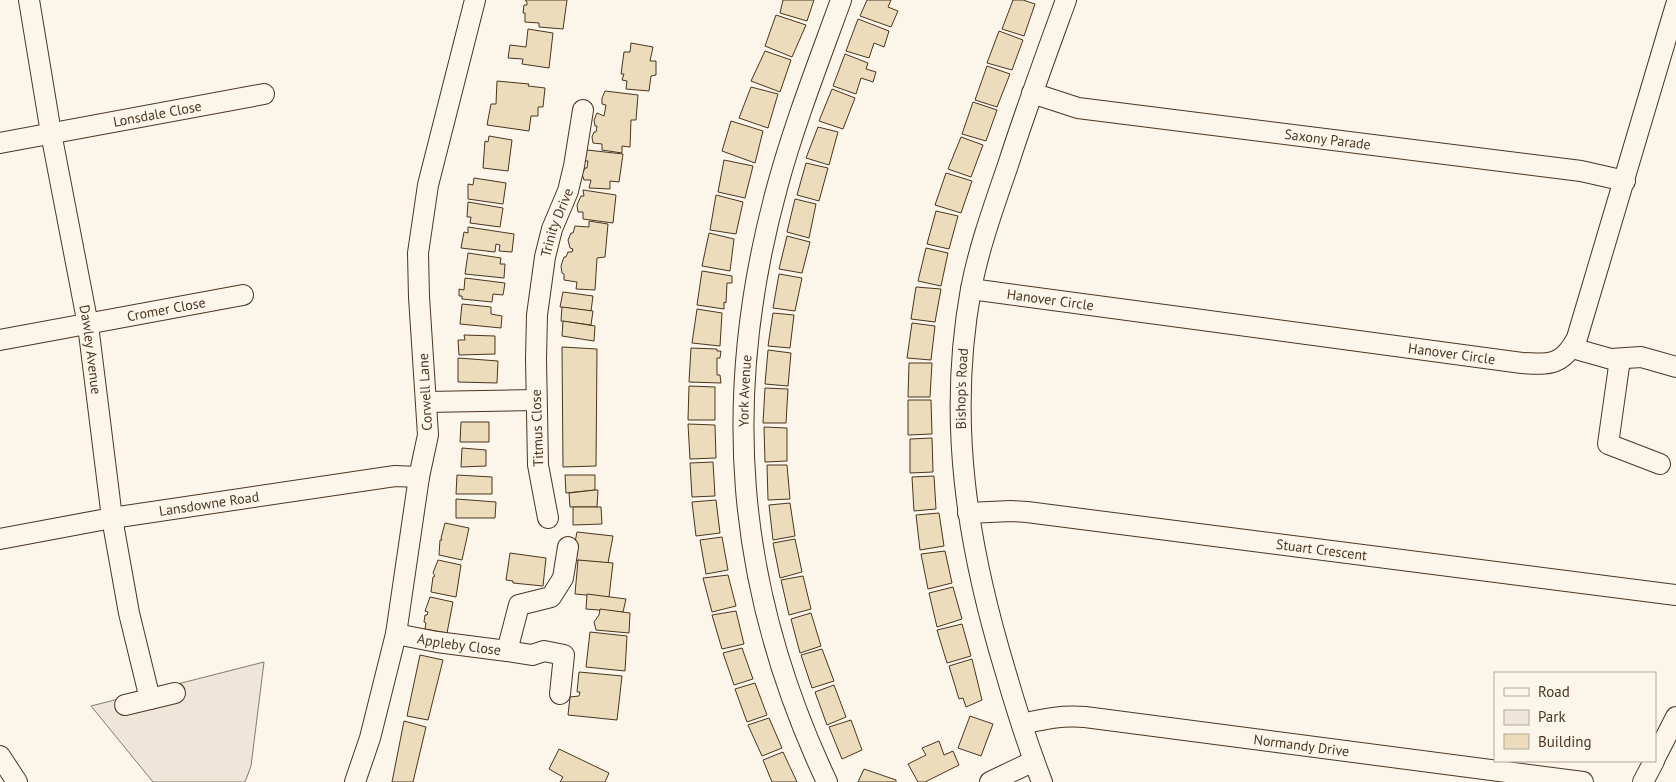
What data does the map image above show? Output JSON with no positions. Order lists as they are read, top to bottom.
{
  "streets": {
    "street": [
      "Lonsdale Close",
      "Saxony Parade",
      "Trinity Drive",
      "Hanover Circle",
      "Cromer Close",
      "Dawley Avenue",
      "Bishop's Road",
      "York Avenue",
      "Corwell Lane",
      "Titmus Close",
      "Lansdowne Road",
      "Stuart Crescent",
      "Appleby Close",
      "Normandy Drive"
    ]
  },
  "crossings": [
    ["Lonsdale Close", "Dawley Avenue"],
    ["Saxony Parade", "Bishop's Road"],
    ["Trinity Drive", "Titmus Close"],
    ["Hanover Circle", "Bishop's Road"],
    ["Cromer Close", "Dawley Avenue"],
    ["Dawley Avenue", "Lansdowne Road"],
    ["Bishop's Road", "Stuart Crescent"],
    ["Bishop's Road", "Normandy Drive"],
    ["Corwell Lane", "Lansdowne Road"],
    ["Corwell Lane", "Appleby Close"]
  ],
  "legend": ["Road", "Park", "Building"]
}
